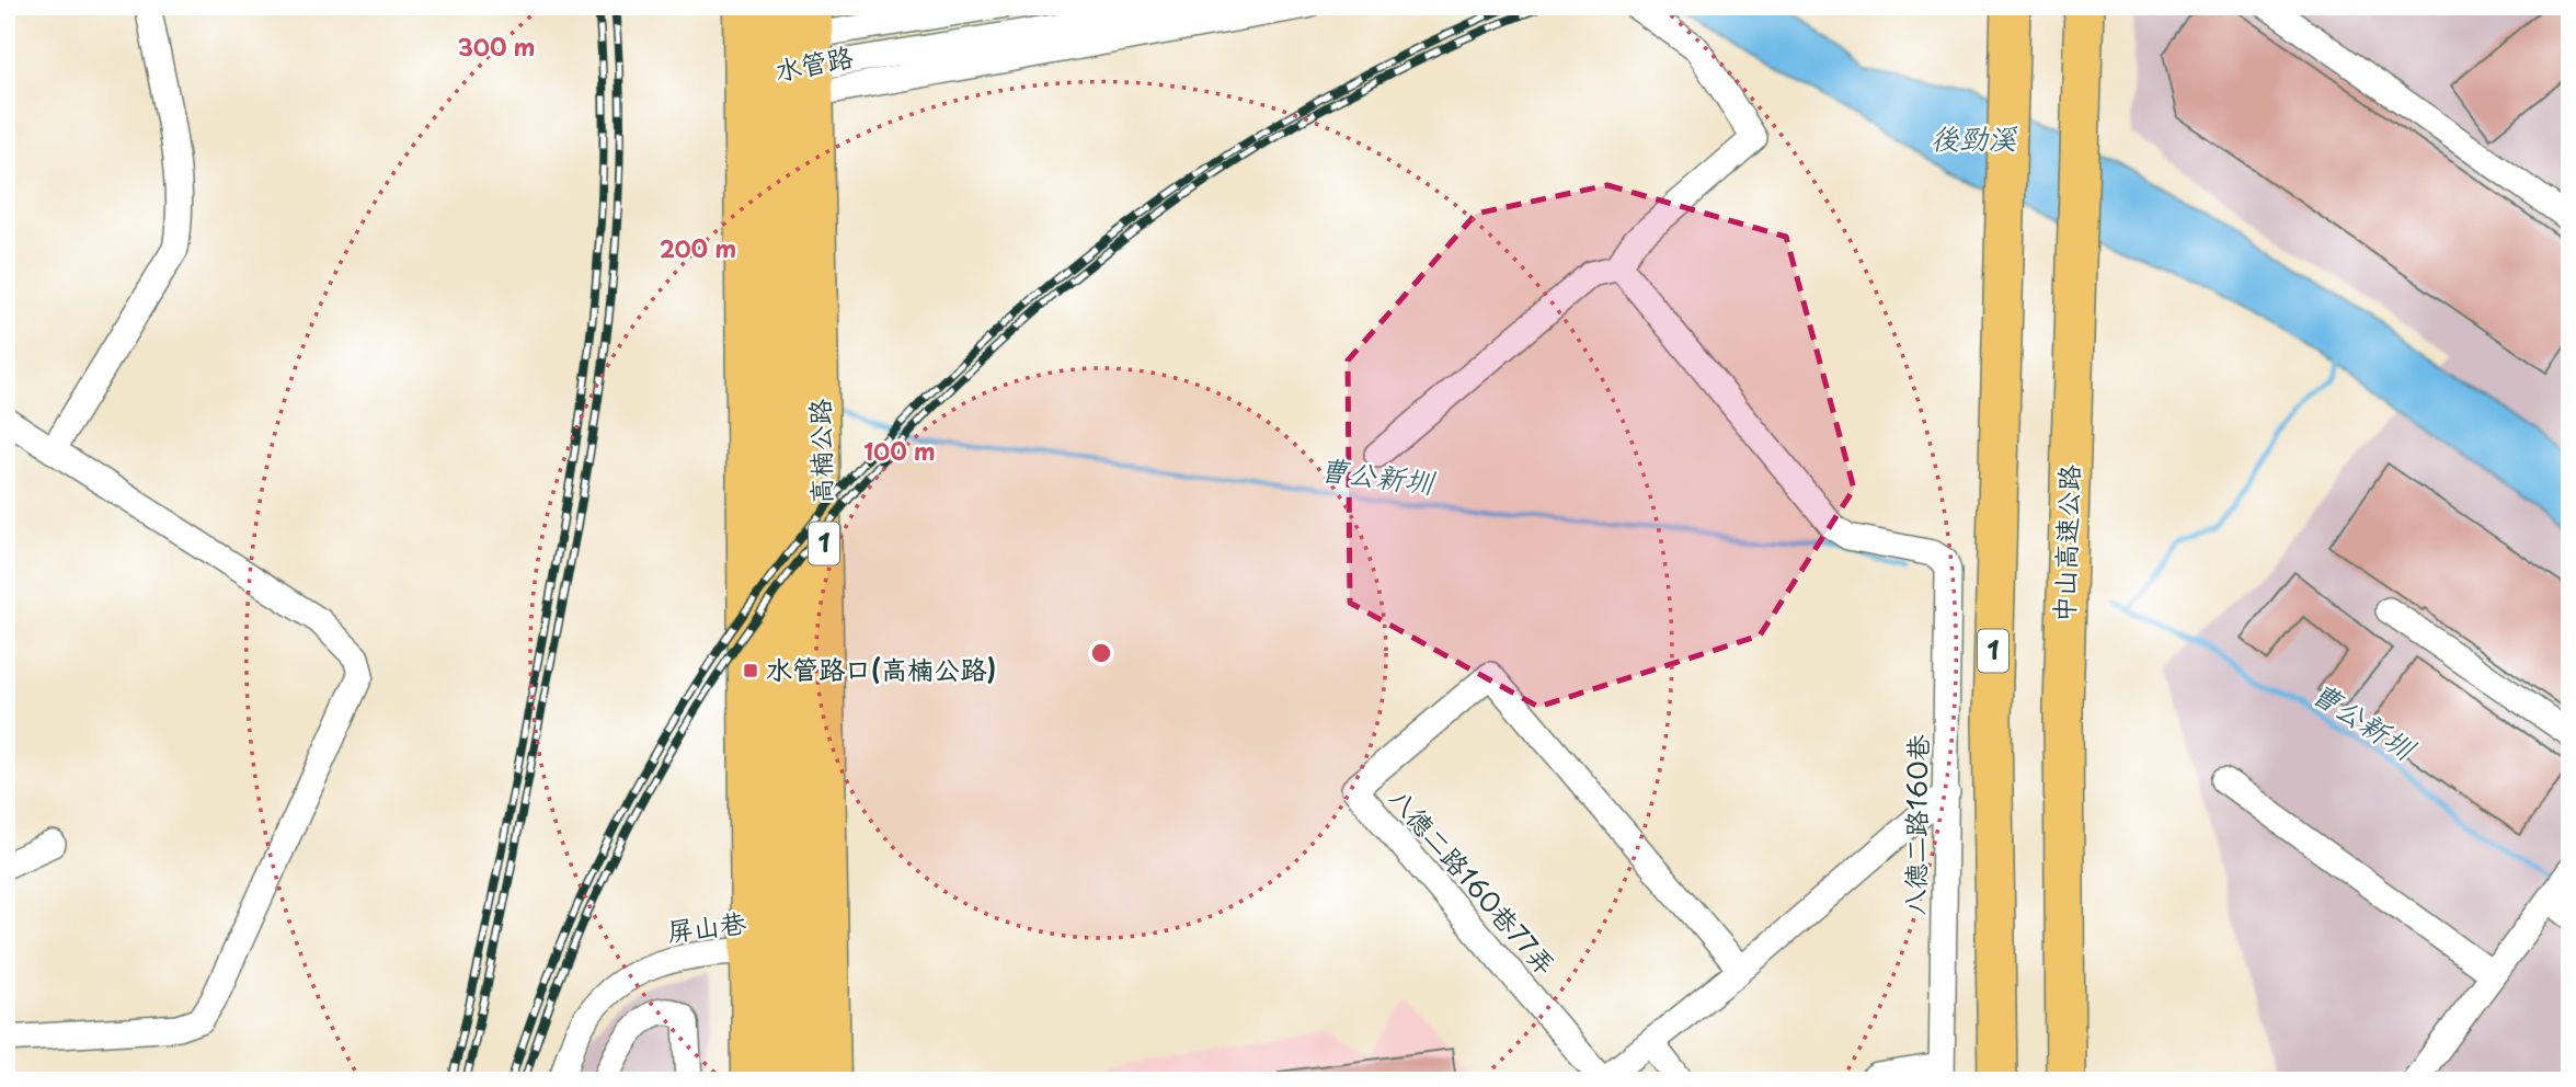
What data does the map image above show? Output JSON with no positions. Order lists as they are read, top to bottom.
{
  "streets": {
    "highway": ["1", "中山高速公路"],
    "main road": ["高楠公路"],
    "street": [
      "水管路",
      "八德二路160巷",
      "八德二路160巷77弄",
      "屏山巷"
    ]
  },
  "crossings": [
    ["水管路", "高楠公路"],
    ["高楠公路", "屏山巷"],
    ["八德二路160巷", "八德二路160巷77弄"]
  ],
  "water": ["後勁溪", "曹公新圳"],
  "places": {
    "transit": ["水管路口(高楠公路)"]
  },
  "rings": ["300 m", "200 m", "100 m"]
}
